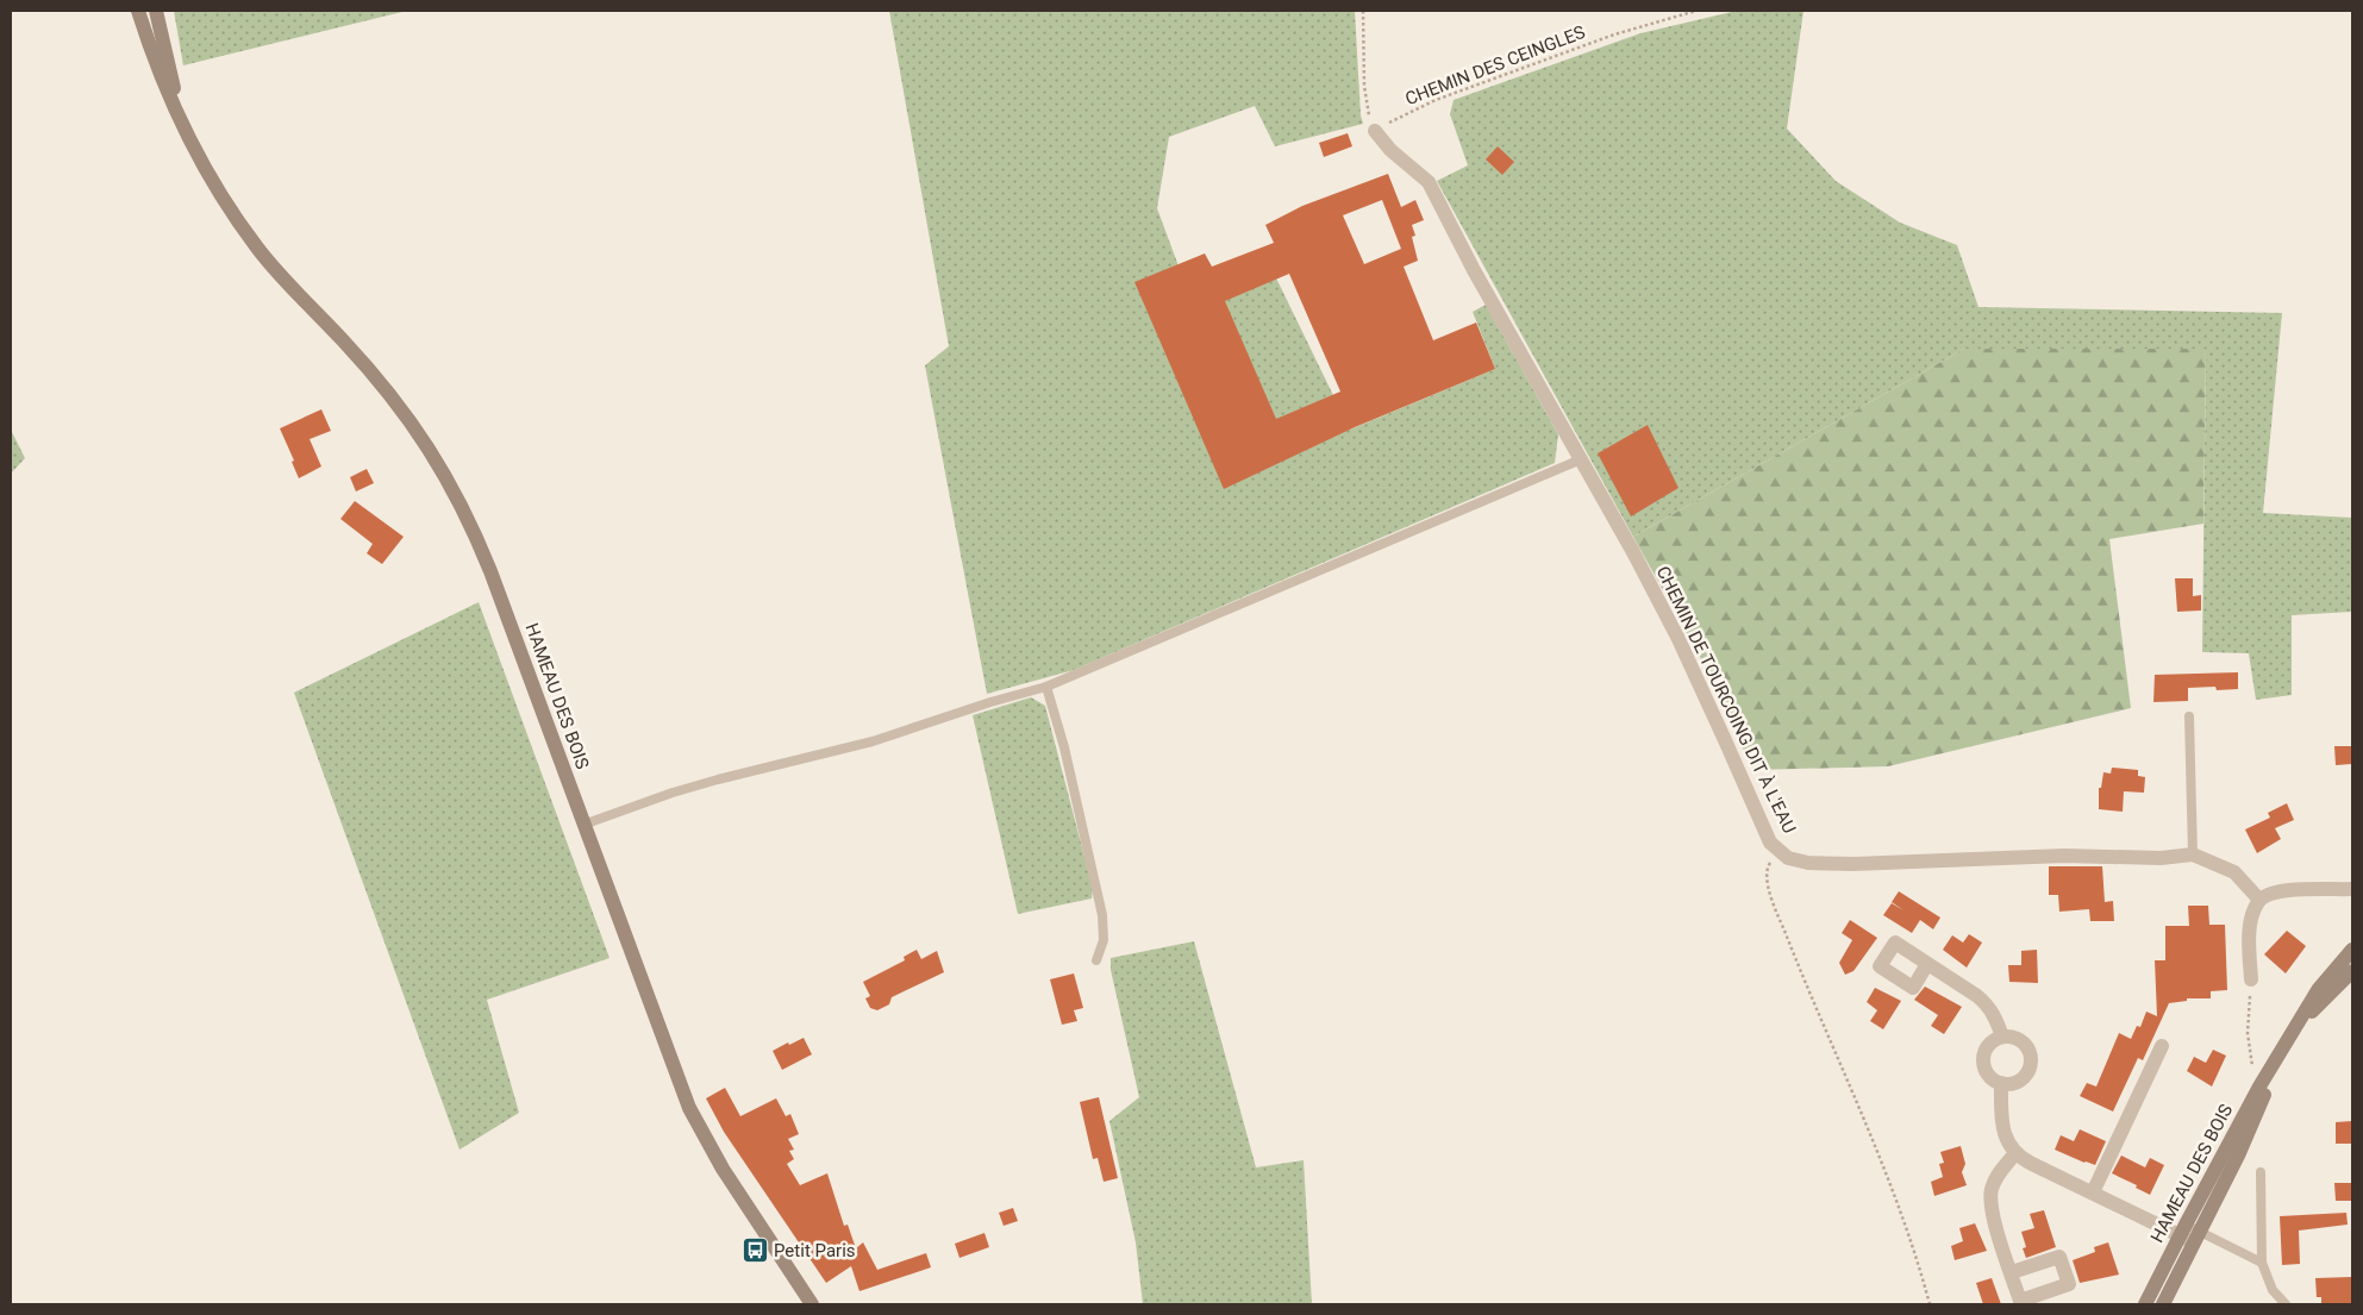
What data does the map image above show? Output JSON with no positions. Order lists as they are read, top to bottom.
{
  "streets": {
    "street": ["HAMEAU DES BOIS", "CHEMIN DE TOURCOING DIT À L'EAU"],
    "path": ["CHEMIN DES CEINGLES"]
  },
  "crossings": [
    ["CHEMIN DES CEINGLES", "CHEMIN DE TOURCOING DIT À L'EAU"]
  ],
  "places": {
    "bus stop": ["Petit Paris"]
  }
}
